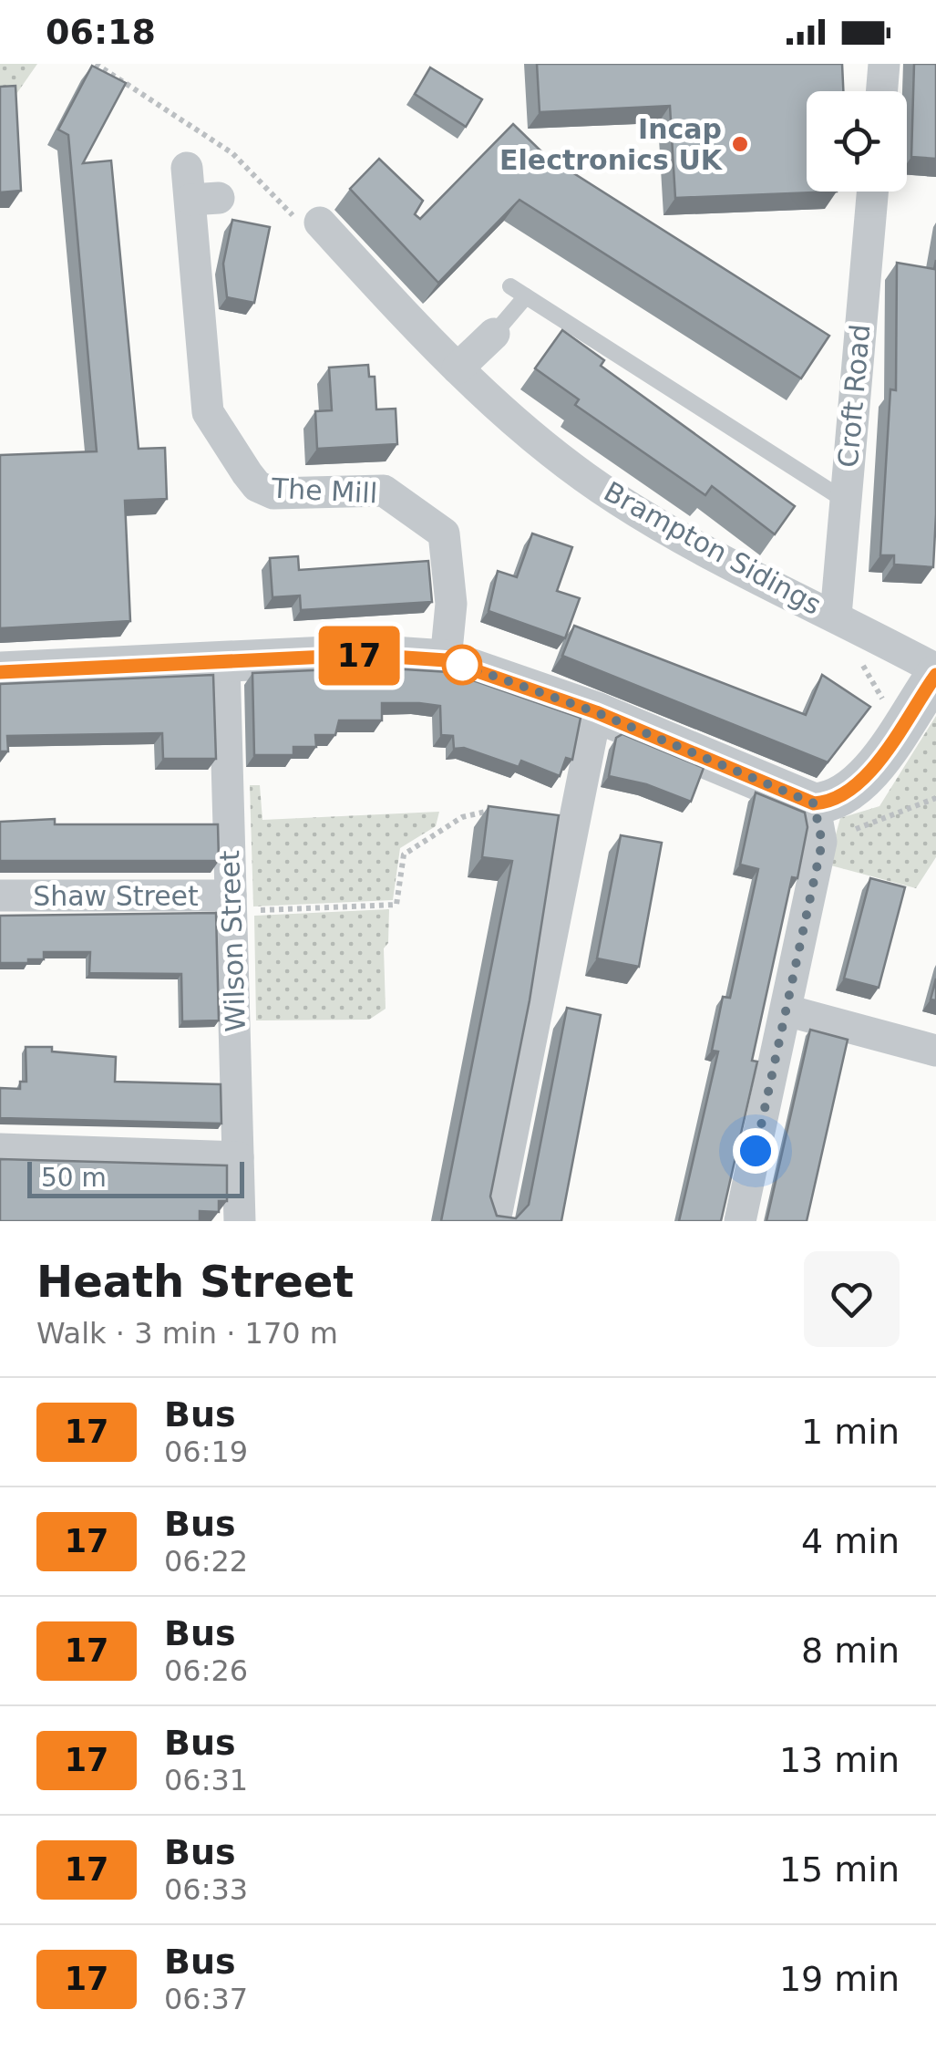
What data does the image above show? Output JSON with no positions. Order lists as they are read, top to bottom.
{
  "streets": {
    "street": [
      "Croft Road",
      "The Mill",
      "Brampton Sidings",
      "Shaw Street",
      "Wilson Street"
    ]
  },
  "crossings": [
    ["Croft Road", "Brampton Sidings"],
    ["Shaw Street", "Wilson Street"]
  ],
  "places": ["Incap Electronics UK"],
  "lines": ["bus line 17"],
  "scale_bar": "50 m",
  "page": {
    "status": "06:18",
    "on_map": "17",
    "scale": "50 m",
    "heading": ["Heath Street", "Walk · 3 min · 170 m"],
    "list": [
      {
        "mark": "17",
        "name": "Bus",
        "note": "06:19",
        "value": "1 min"
      },
      {
        "mark": "17",
        "name": "Bus",
        "note": "06:22",
        "value": "4 min"
      },
      {
        "mark": "17",
        "name": "Bus",
        "note": "06:26",
        "value": "8 min"
      },
      {
        "mark": "17",
        "name": "Bus",
        "note": "06:31",
        "value": "13 min"
      },
      {
        "mark": "17",
        "name": "Bus",
        "note": "06:33",
        "value": "15 min"
      },
      {
        "mark": "17",
        "name": "Bus",
        "note": "06:37",
        "value": "19 min"
      }
    ]
  }
}
